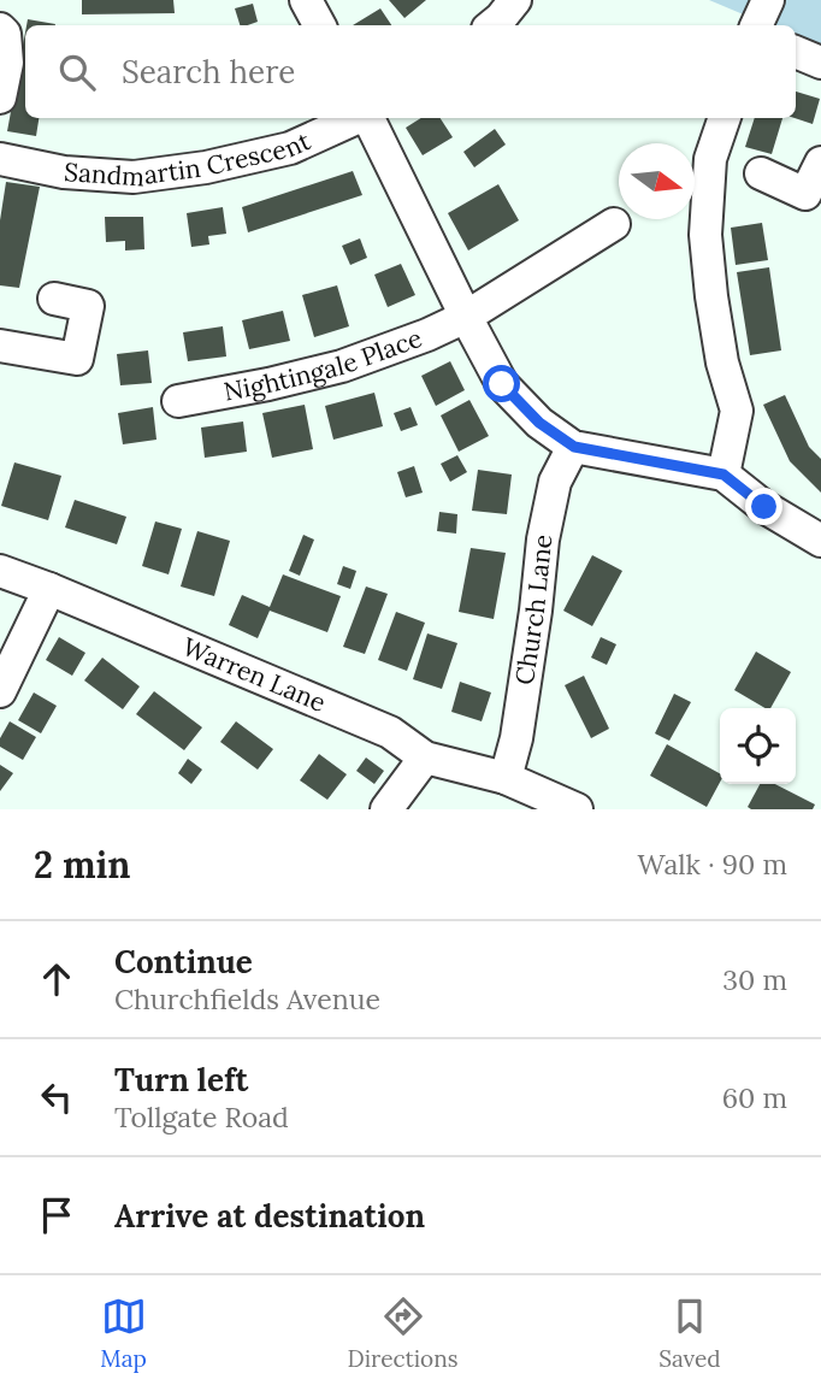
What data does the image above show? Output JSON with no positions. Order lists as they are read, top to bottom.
{
  "streets": {
    "street": [
      "Sandmartin Crescent",
      "Nightingale Place",
      "Church Lane",
      "Warren Lane"
    ]
  },
  "crossings": [
    ["Church Lane", "Warren Lane"]
  ],
  "north": "right",
  "page": {
    "search": "Search here",
    "heading": ["2 min", "Walk · 90 m"],
    "list": [
      ["Continue", "Churchfields Avenue", "30 m"],
      ["Turn left", "Tollgate Road", "60 m"],
      "Arrive at destination"
    ],
    "nav": ["Map", "Directions", "Saved"]
  }
}
